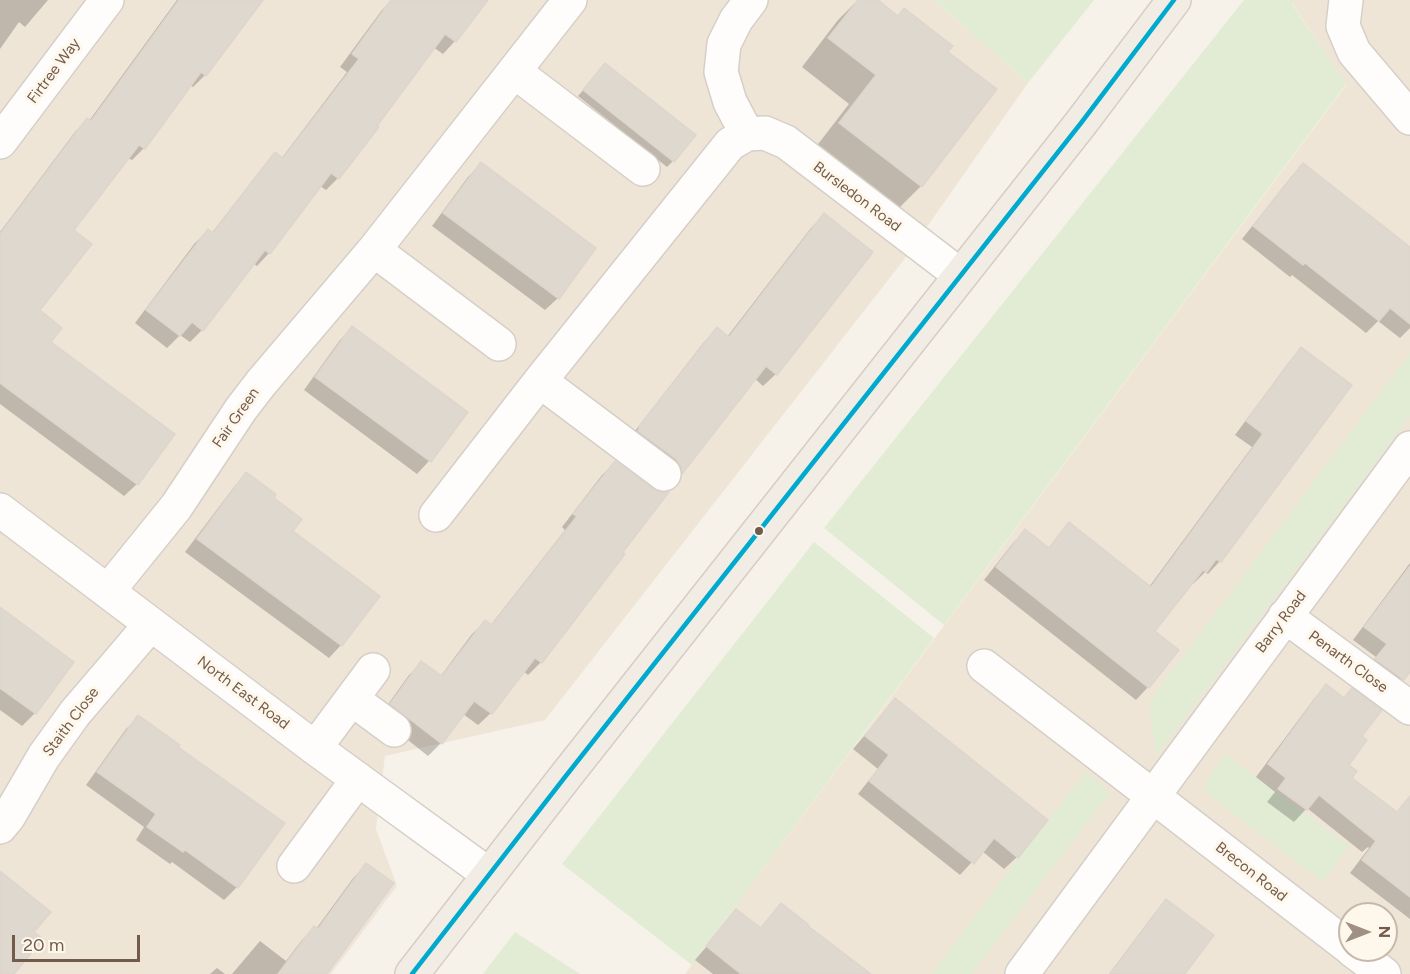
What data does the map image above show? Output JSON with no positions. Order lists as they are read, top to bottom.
{
  "streets": {
    "street": [
      "Firtree Way",
      "Bursledon Road",
      "Fair Green",
      "Barry Road",
      "Penarth Close",
      "North East Road",
      "Staith Close",
      "Brecon Road"
    ]
  },
  "crossings": [
    ["Fair Green", "North East Road"],
    ["Barry Road", "Penarth Close"],
    ["Barry Road", "Brecon Road"],
    ["North East Road", "Staith Close"]
  ],
  "scale_bar": "20 m",
  "north": "right"
}
